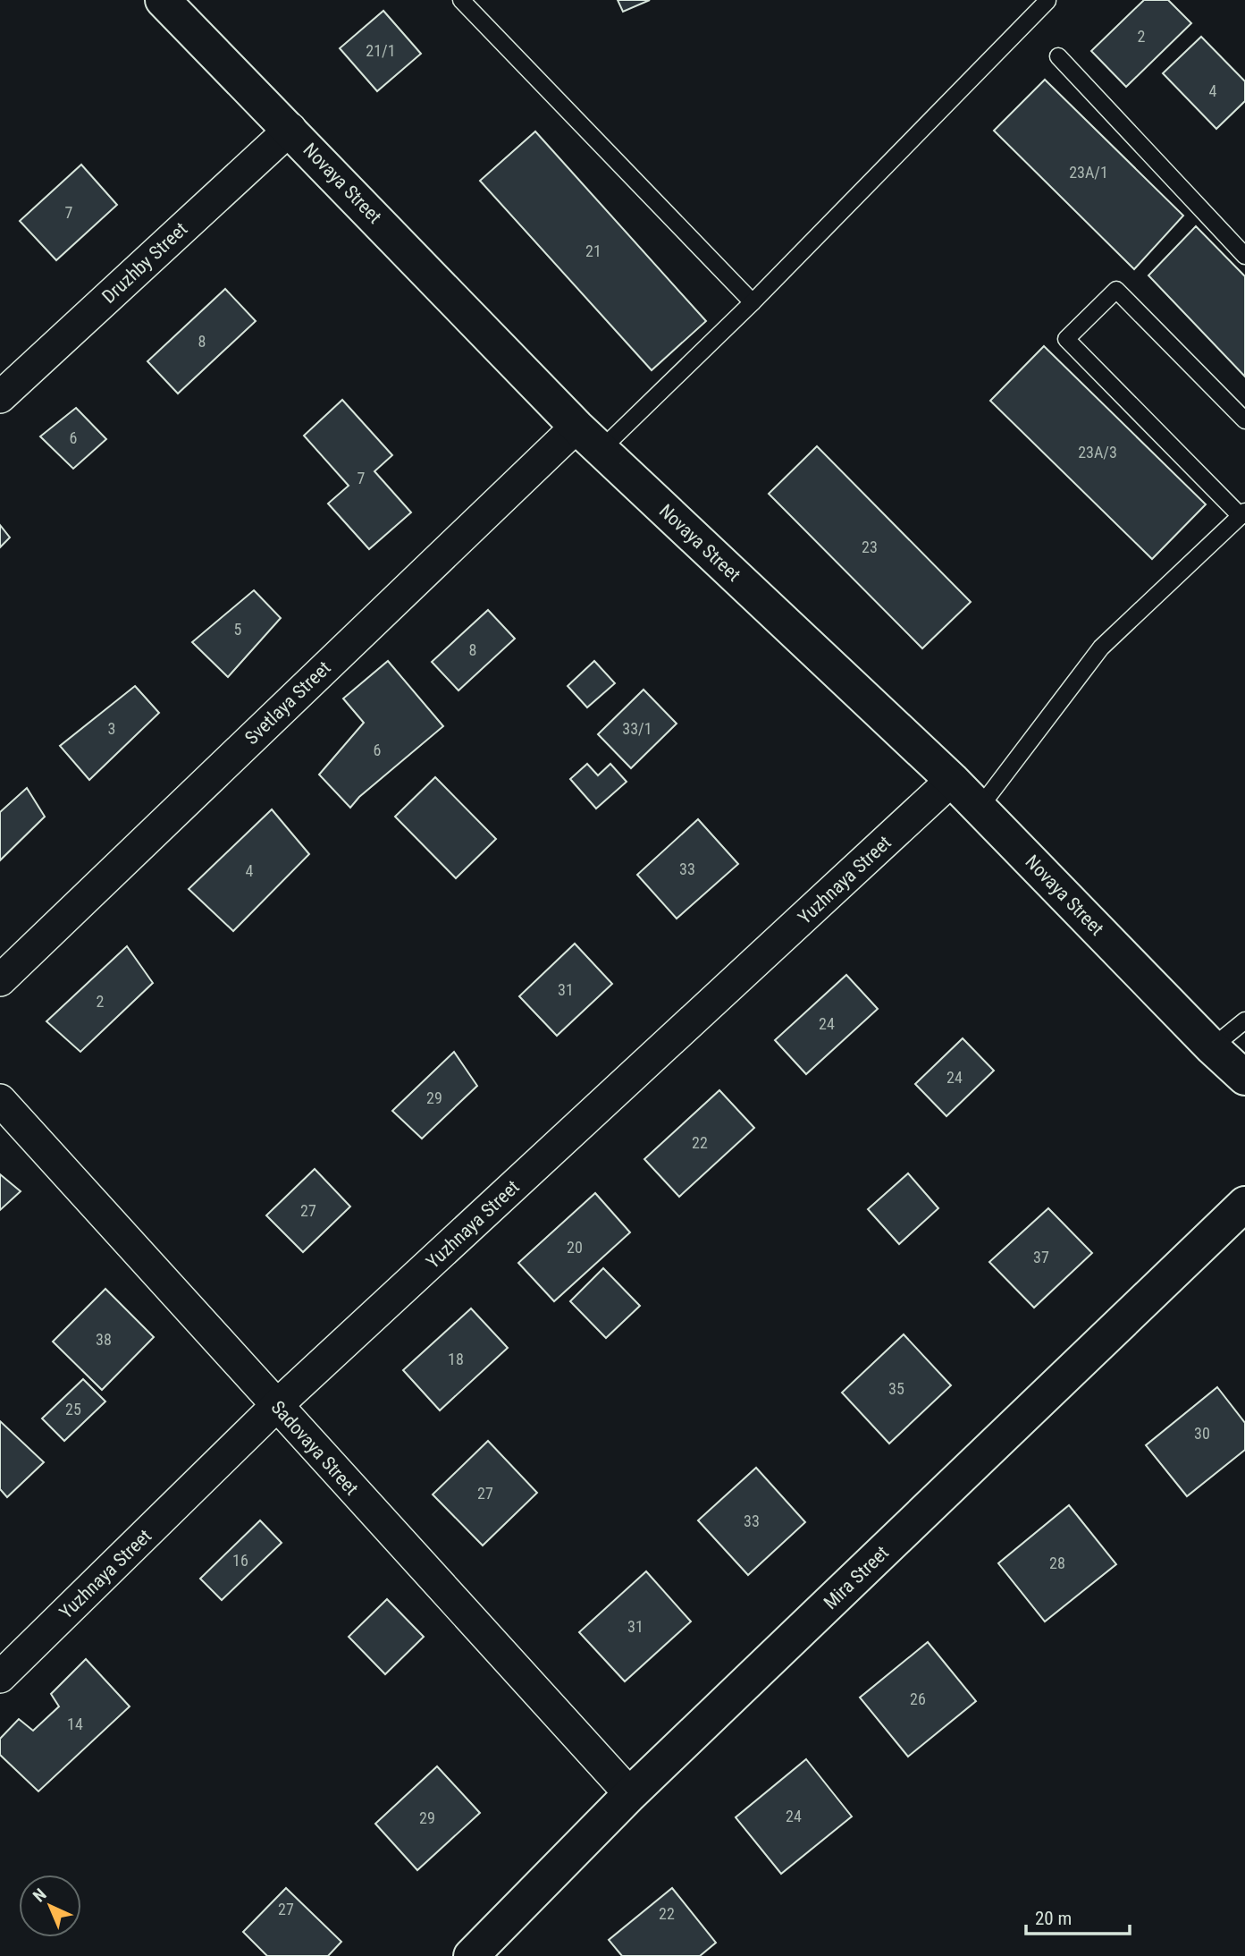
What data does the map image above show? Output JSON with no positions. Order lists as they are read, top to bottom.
{
  "streets": {
    "street": [
      "Novaya Street",
      "Druzhby Street",
      "Svetlaya Street",
      "Yuzhnaya Street",
      "Sadovaya Street",
      "Mira Street"
    ]
  },
  "crossings": [
    ["Novaya Street", "Druzhby Street"],
    ["Novaya Street", "Svetlaya Street"],
    ["Novaya Street", "Yuzhnaya Street"],
    ["Yuzhnaya Street", "Sadovaya Street"],
    ["Sadovaya Street", "Mira Street"]
  ],
  "house_numbers": [
    "2",
    "21/1",
    "4",
    "23А/1",
    "7",
    "21",
    "8",
    "6",
    "23А/3",
    "7",
    "23",
    "5",
    "8",
    "3",
    "33/1",
    "6",
    "33",
    "4",
    "31",
    "2",
    "24",
    "24",
    "29",
    "22",
    "27",
    "20",
    "37",
    "38",
    "18",
    "35",
    "25",
    "30",
    "27",
    "33",
    "16",
    "28",
    "31",
    "26",
    "14",
    "24",
    "29",
    "27",
    "22"
  ],
  "scale_bar": "20 m",
  "north": "top left"
}
